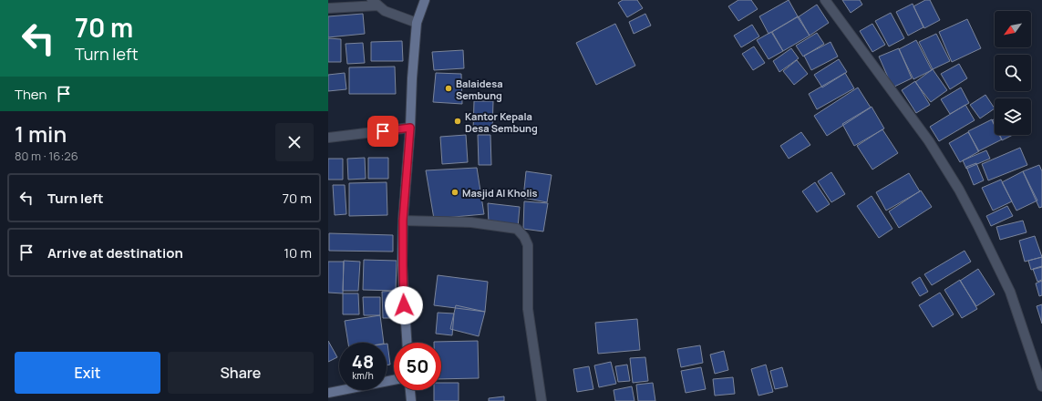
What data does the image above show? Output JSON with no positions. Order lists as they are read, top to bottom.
{
  "places": ["Balaidesa Sembung", "Kantor Kepala Desa Sembung", "Masjid Al Kholis"],
  "north": "bottom left",
  "page": {
    "turn": ["70 m", "Turn left"],
    "then": "Then",
    "heading": ["1 min", "80 m · 16:26"],
    "list": [
      {
        "name": "Turn left",
        "value": "70 m"
      },
      {
        "name": "Arrive at destination",
        "value": "10 m"
      }
    ],
    "speed": "48 km/h",
    "limit": "50",
    "buttons": ["Exit", "Share"]
  }
}
